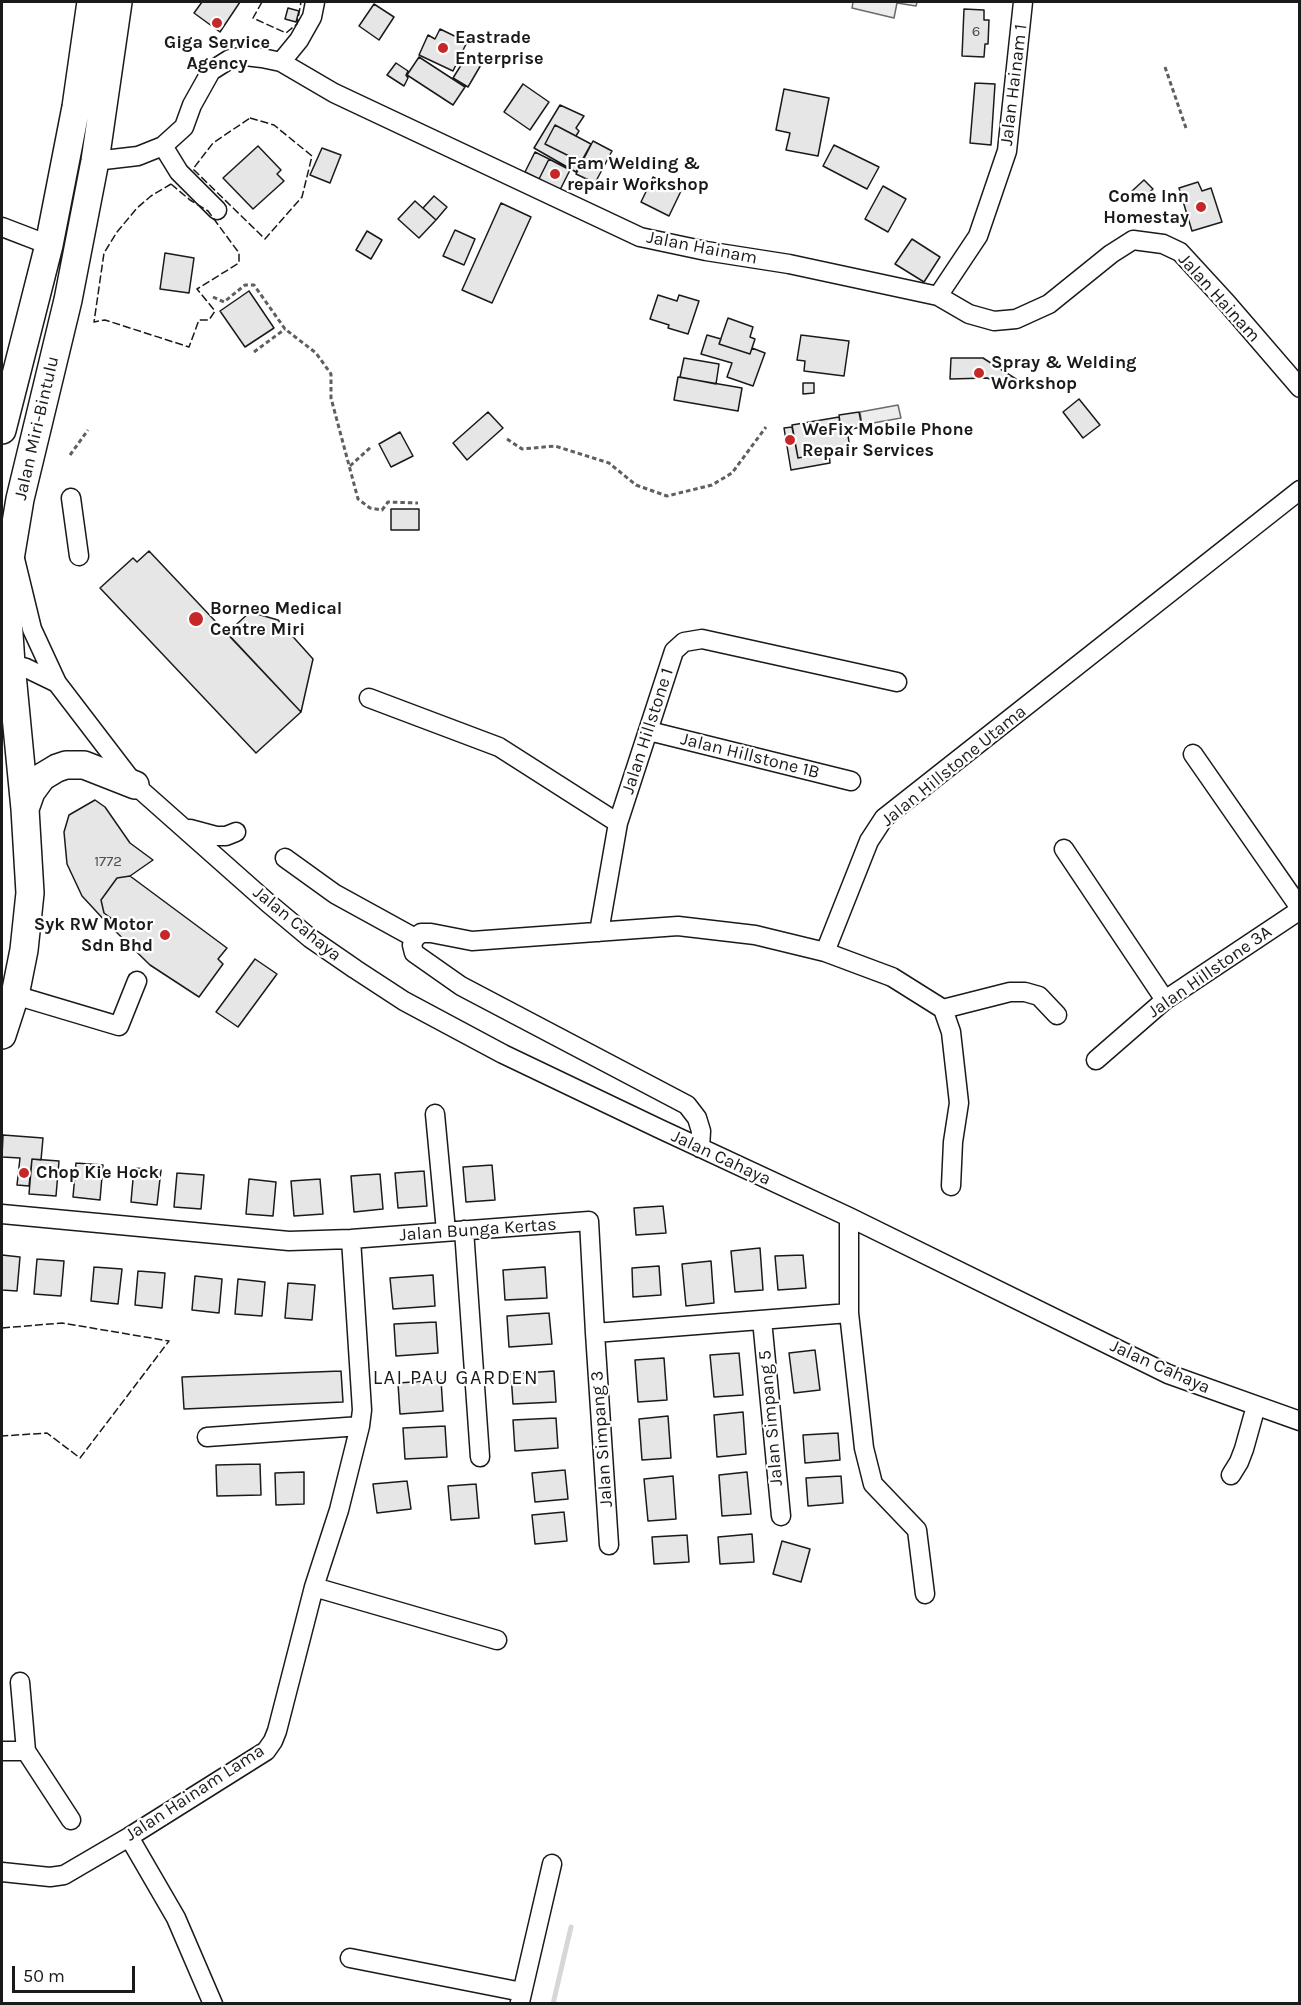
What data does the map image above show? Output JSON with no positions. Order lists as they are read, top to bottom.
{
  "streets": {
    "highway": ["Jalan Miri-Bintulu"],
    "street": [
      "Jalan Hainam 1",
      "Jalan Hainam",
      "Jalan Hillstone 1",
      "Jalan Hillstone 1B",
      "Jalan Hillstone Utama",
      "Jalan Cahaya",
      "Jalan Hillstone 3A",
      "Jalan Bunga Kertas",
      "Jalan Simpang 5",
      "Jalan Simpang 3",
      "Jalan Hainam Lama"
    ]
  },
  "crossings": [
    ["Jalan Hainam 1", "Jalan Hainam"],
    ["Jalan Hainam", "Jalan Miri-Bintulu"],
    ["Jalan Hillstone 1", "Jalan Hillstone 1B"],
    ["Jalan Bunga Kertas", "Jalan Simpang 3"],
    ["Jalan Bunga Kertas", "Jalan Hainam Lama"]
  ],
  "districts": ["LAI PAU GARDEN"],
  "places": [
    "Giga Service Agency",
    "Eastrade Enterprise",
    "Fam Welding & repair Workshop",
    "Come Inn Homestay",
    "Spray & Welding Workshop",
    "WeFix Mobile Phone Repair Services",
    "Borneo Medical Centre Miri",
    "Syk RW Motor Sdn Bhd",
    "Chop Kie Hock"
  ],
  "house_numbers": ["6", "1772"],
  "scale_bar": "50 m"
}
